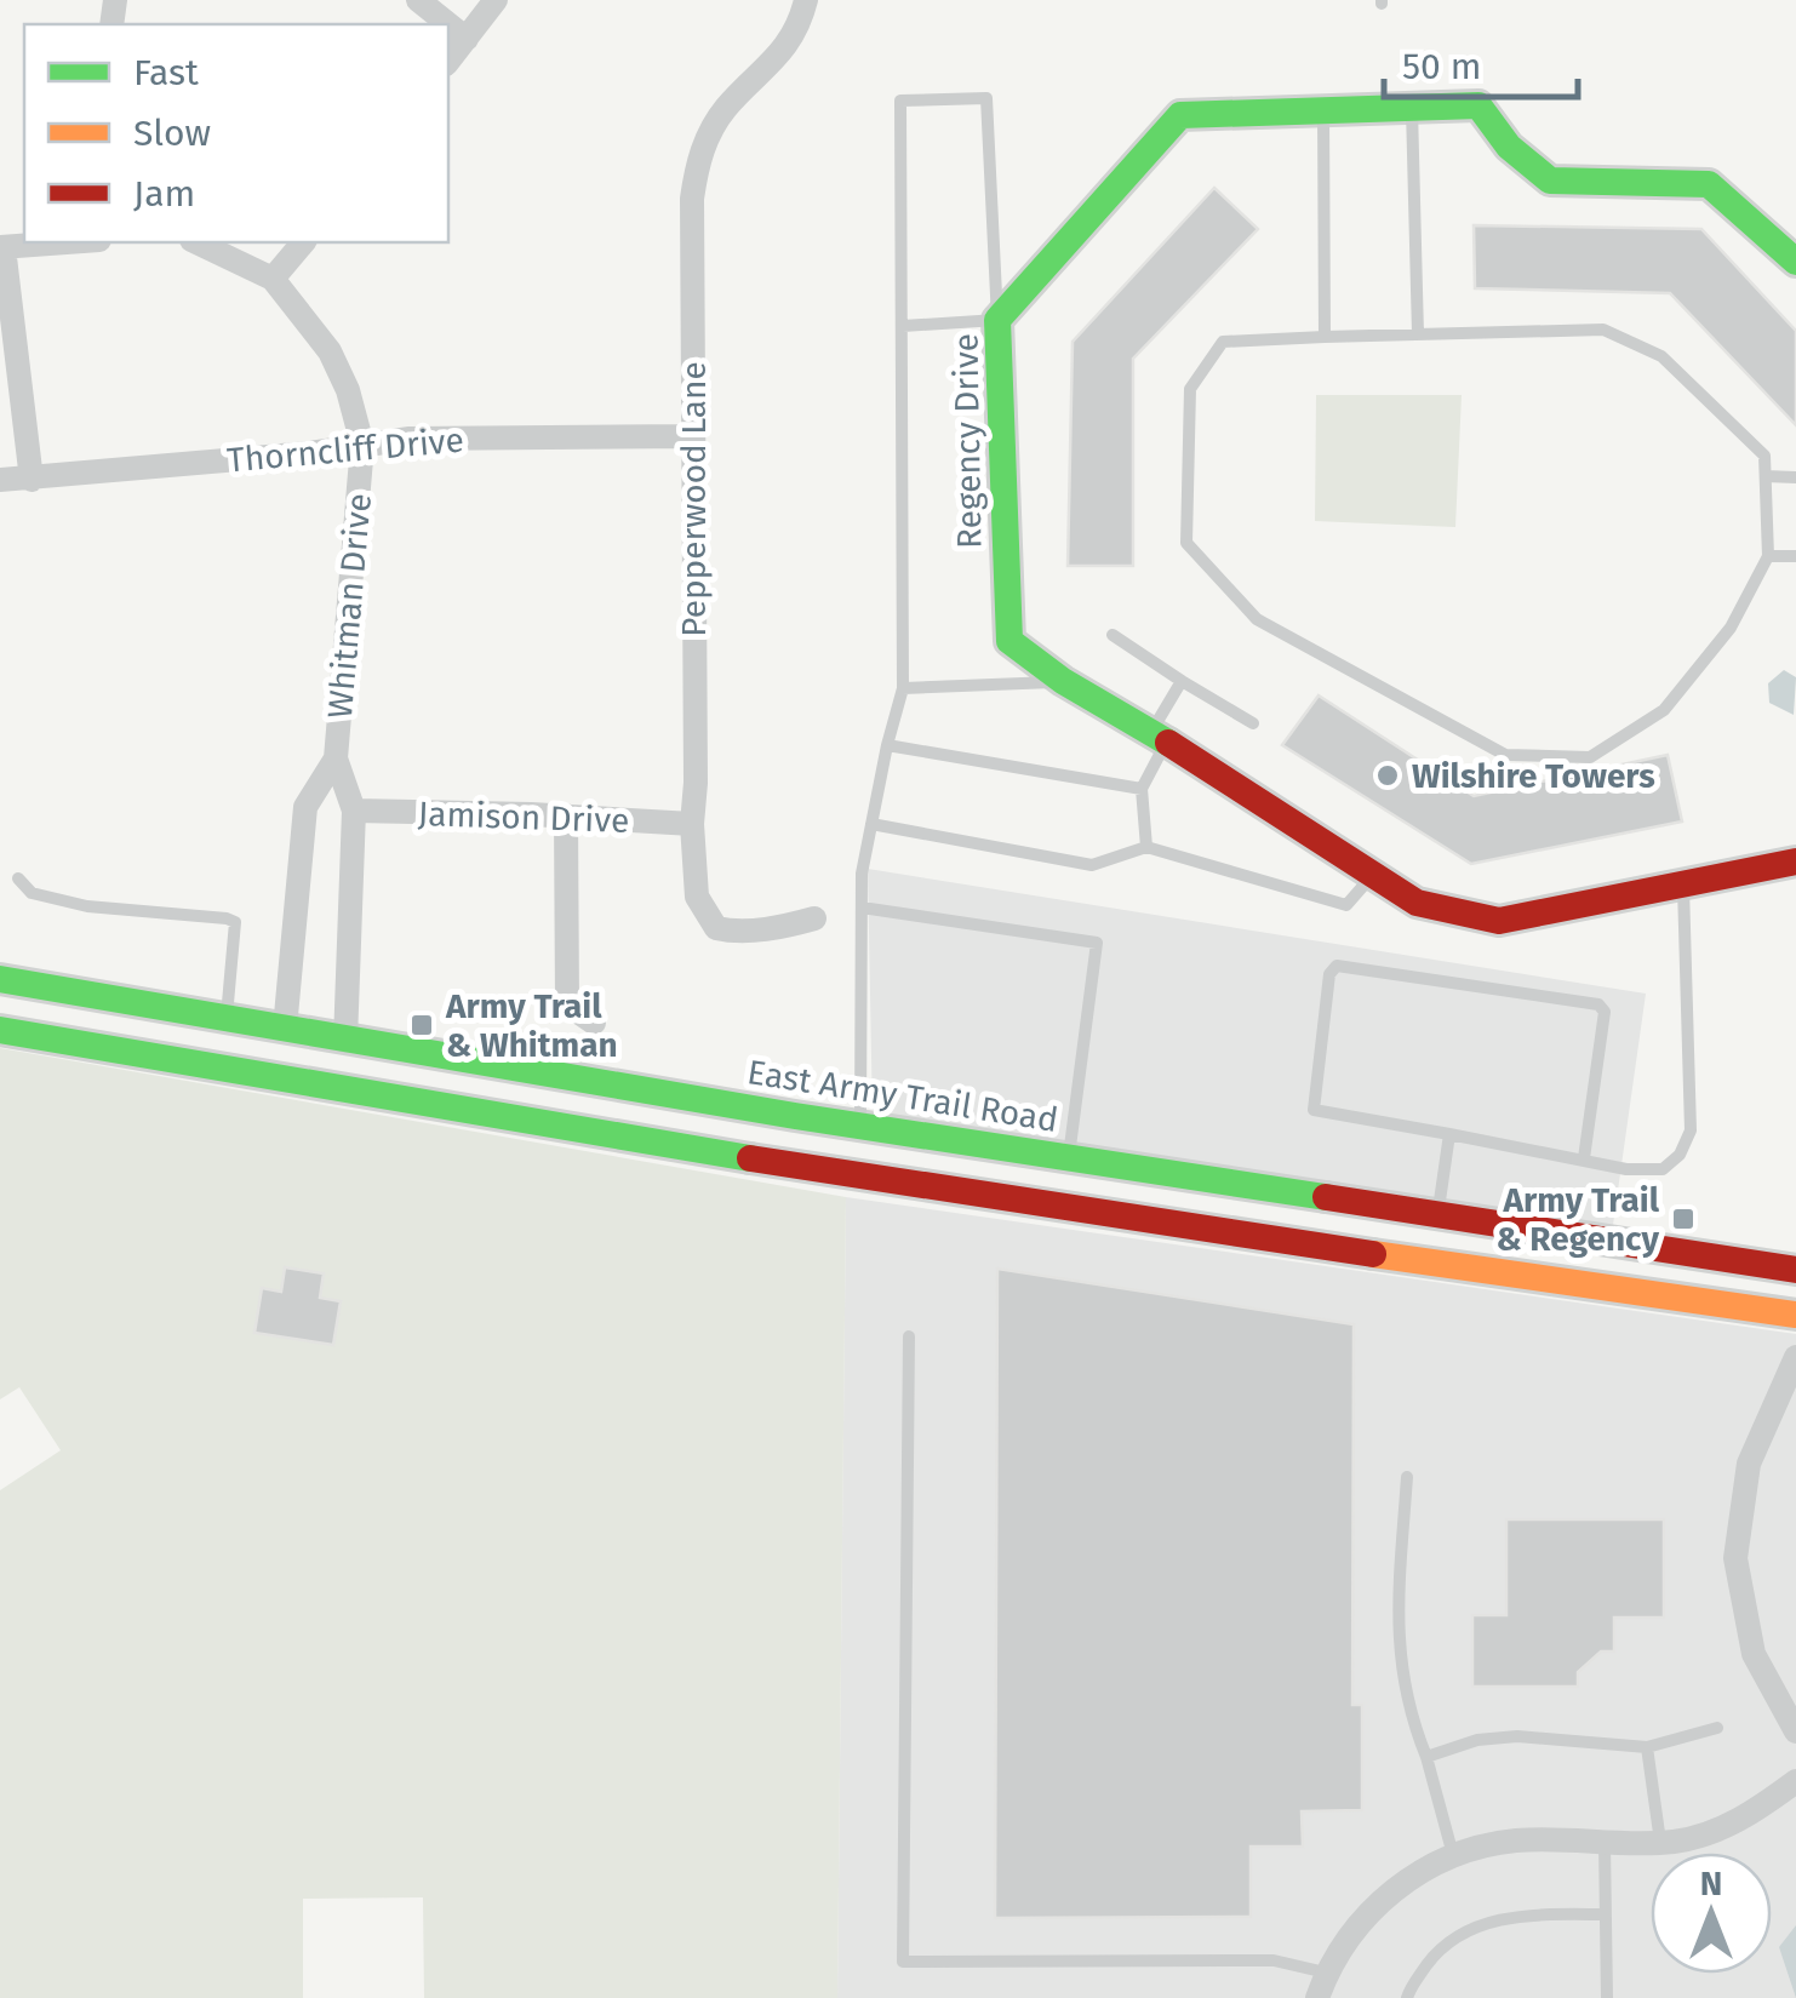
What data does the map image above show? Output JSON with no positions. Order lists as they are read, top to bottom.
{
  "streets": {
    "main road": ["Regency Drive", "East Army Trail Road"],
    "street": [
      "Thorncliff Drive",
      "Pepperwood Lane",
      "Whitman Drive",
      "Jamison Drive"
    ]
  },
  "crossings": [
    ["Thorncliff Drive", "Pepperwood Lane"],
    ["Thorncliff Drive", "Whitman Drive"],
    ["Pepperwood Lane", "Jamison Drive"],
    ["Whitman Drive", "Jamison Drive"],
    ["Whitman Drive", "East Army Trail Road"]
  ],
  "places": {
    "other": ["Wilshire Towers"],
    "transit": ["Army Trail & Whitman", "Army Trail & Regency"]
  },
  "legend": ["Fast", "Slow", "Jam"],
  "scale_bar": "50 m",
  "north": "top"
}
